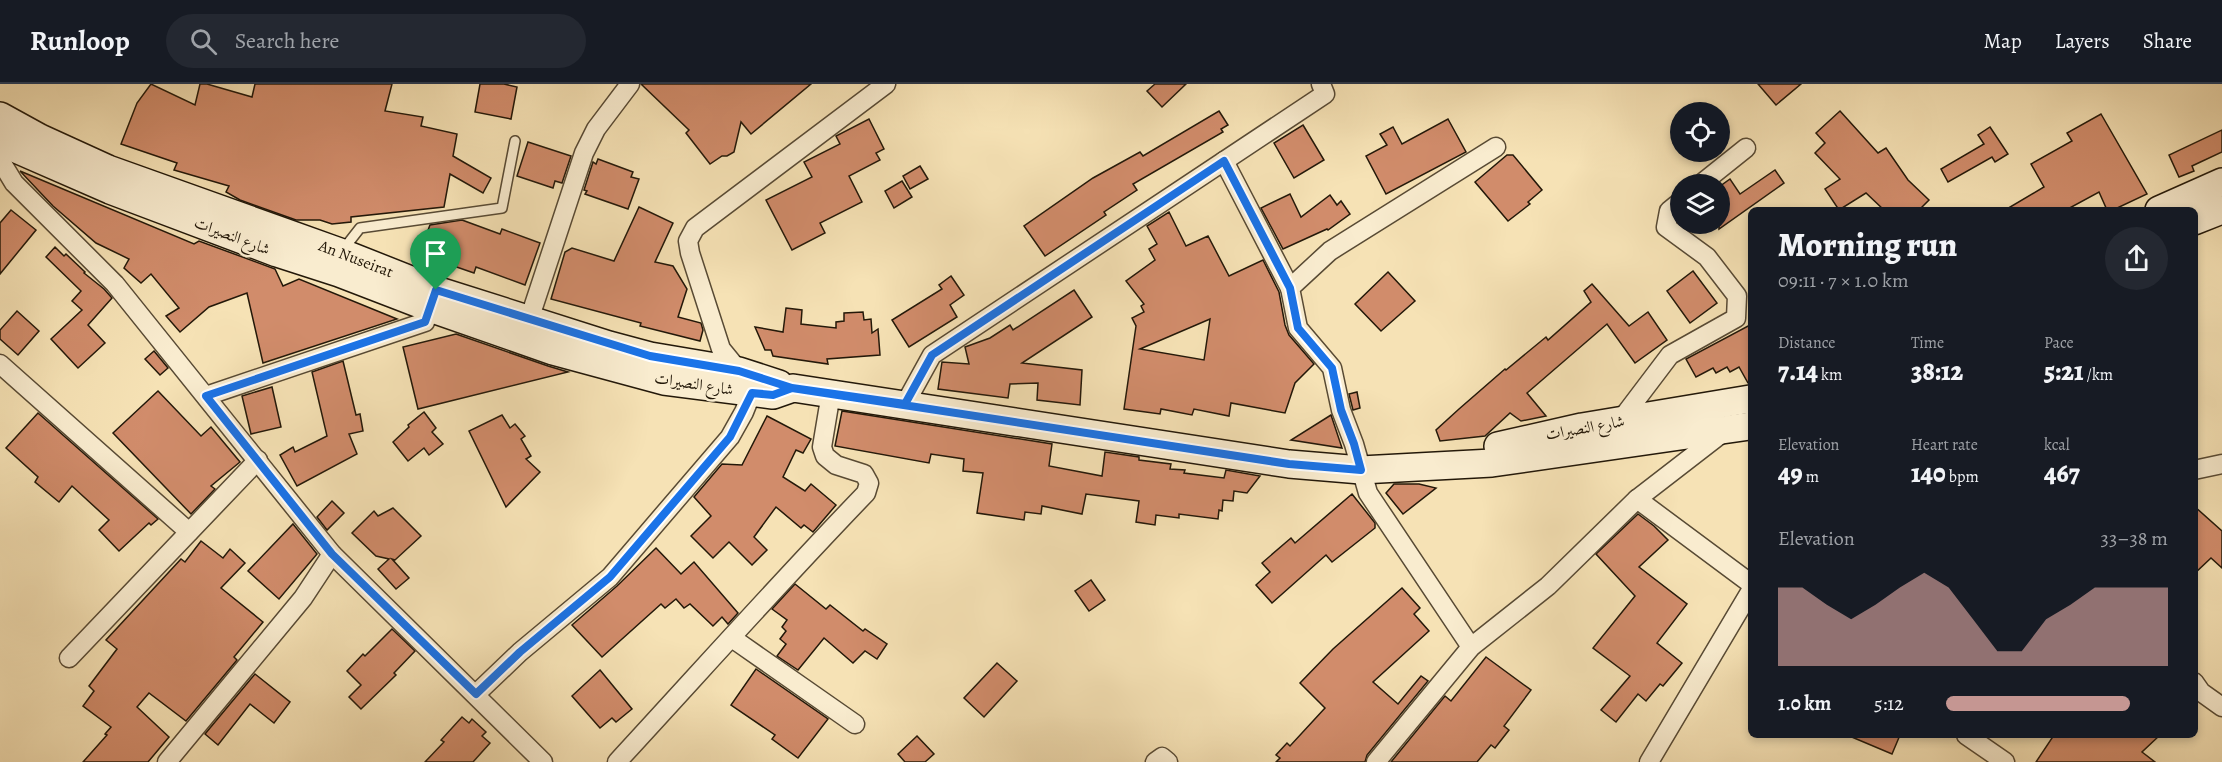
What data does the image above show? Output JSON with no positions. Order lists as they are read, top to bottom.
{
  "streets": {
    "main road": ["شارع النصيرات", "An Nuseirat"]
  },
  "crossings": [
    ["شارع النصيرات", "An Nuseirat"]
  ],
  "page": {
    "header": "Runloop",
    "search": "Search here",
    "nav": ["Map", "Layers", "Share"],
    "heading": ["Morning run", "09:11 · 7 × 1.0 km"],
    "stats": [
      ["Distance", "7.14 km"],
      ["Time", "38:12"],
      ["Pace", "5:21 /km"],
      ["Elevation", "49 m"],
      ["Heart rate", "140 bpm"],
      ["kcal", "467"]
    ],
    "chart": ["Elevation", "33–38 m"],
    "list": [
      {
        "name": "1.0 km",
        "note": "5:12"
      }
    ]
  }
}
